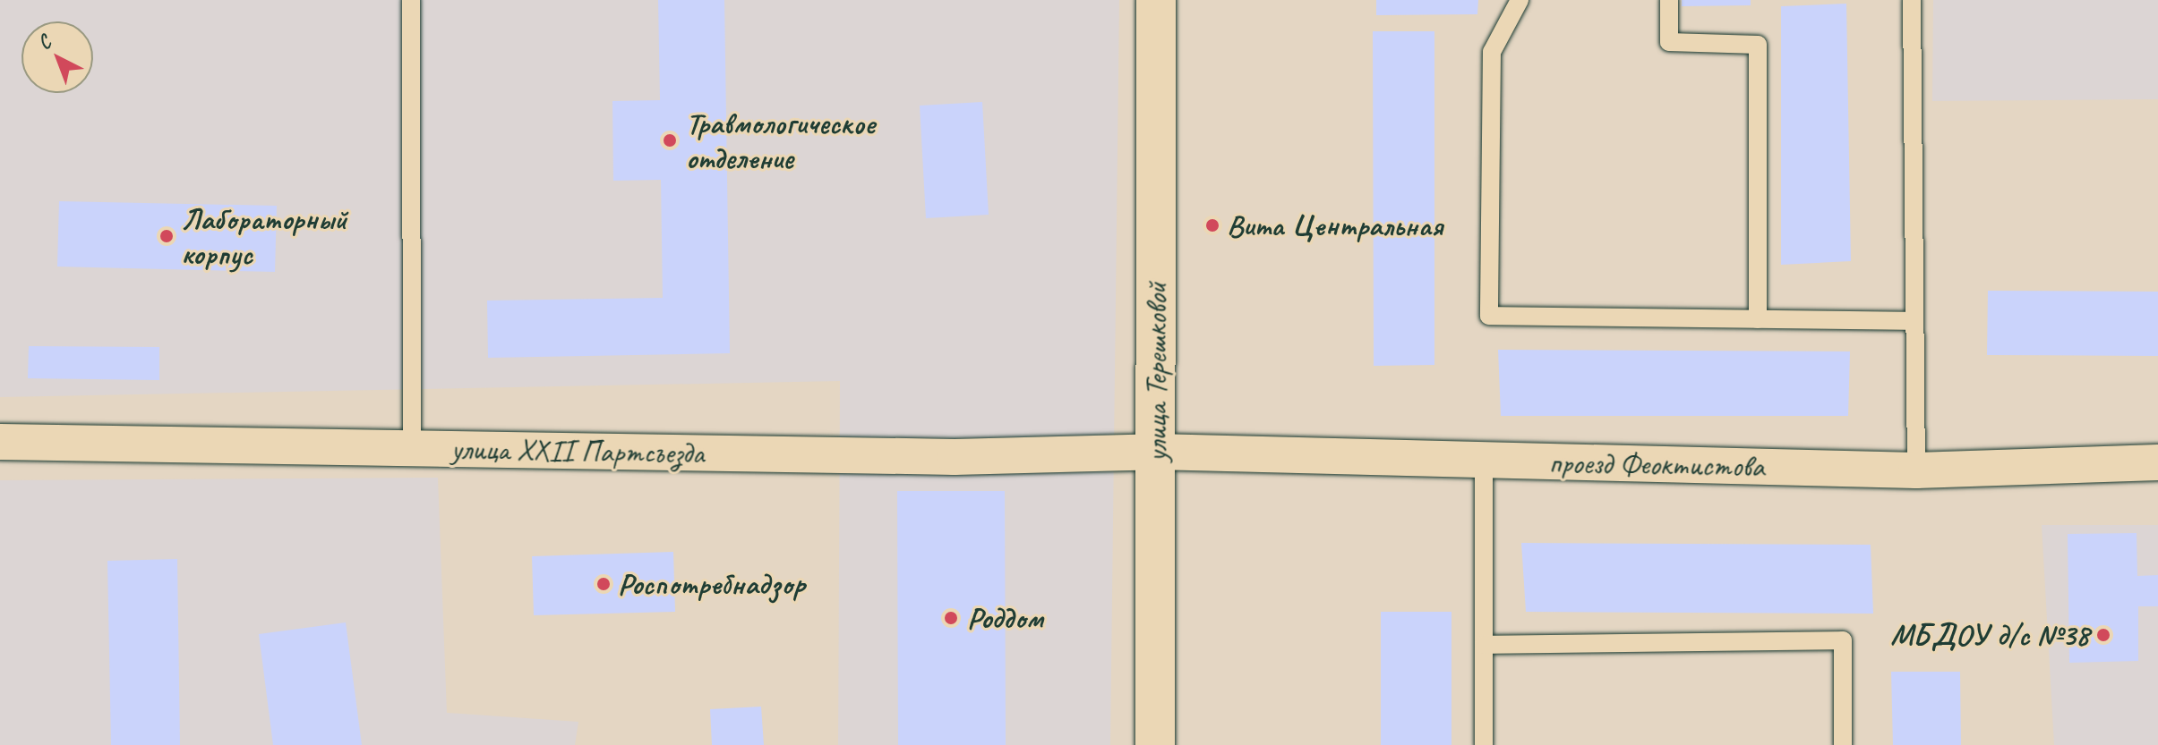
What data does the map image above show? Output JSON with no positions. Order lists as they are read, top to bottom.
{
  "streets": {
    "street": ["улица Терешковой", "улица XXII Партсъезда", "проезд Феоктистова"]
  },
  "crossings": [
    ["улица Терешковой", "улица XXII Партсъезда"],
    ["улица Терешковой", "проезд Феоктистова"],
    ["улица XXII Партсъезда", "проезд Феоктистова"]
  ],
  "places": [
    "Травмологическое отделение",
    "Вита Центральная",
    "Лабораторный корпус",
    "Роспотребнадзор",
    "Роддом",
    "МБДОУ д/с №38"
  ],
  "north": "top left"
}
